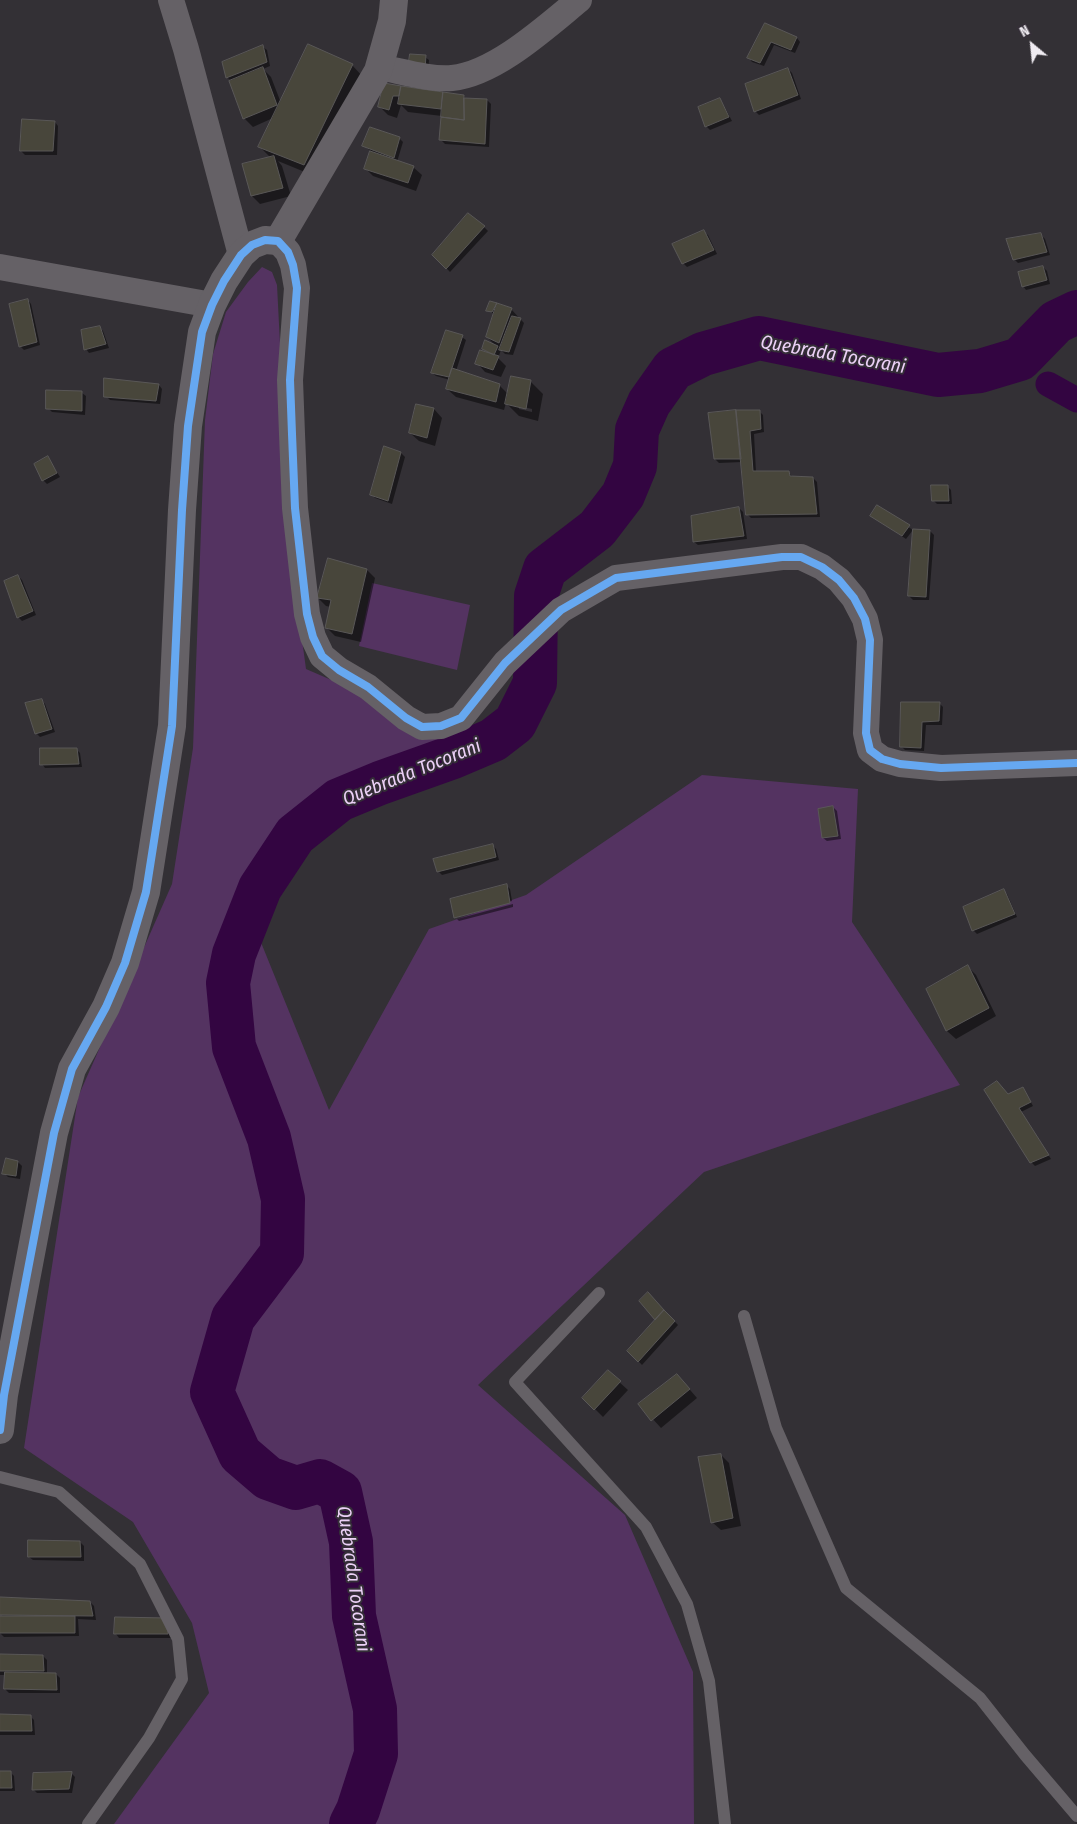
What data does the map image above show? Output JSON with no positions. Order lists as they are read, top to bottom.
{
  "water": ["Quebrada Tocorani"],
  "north": "top left"
}
